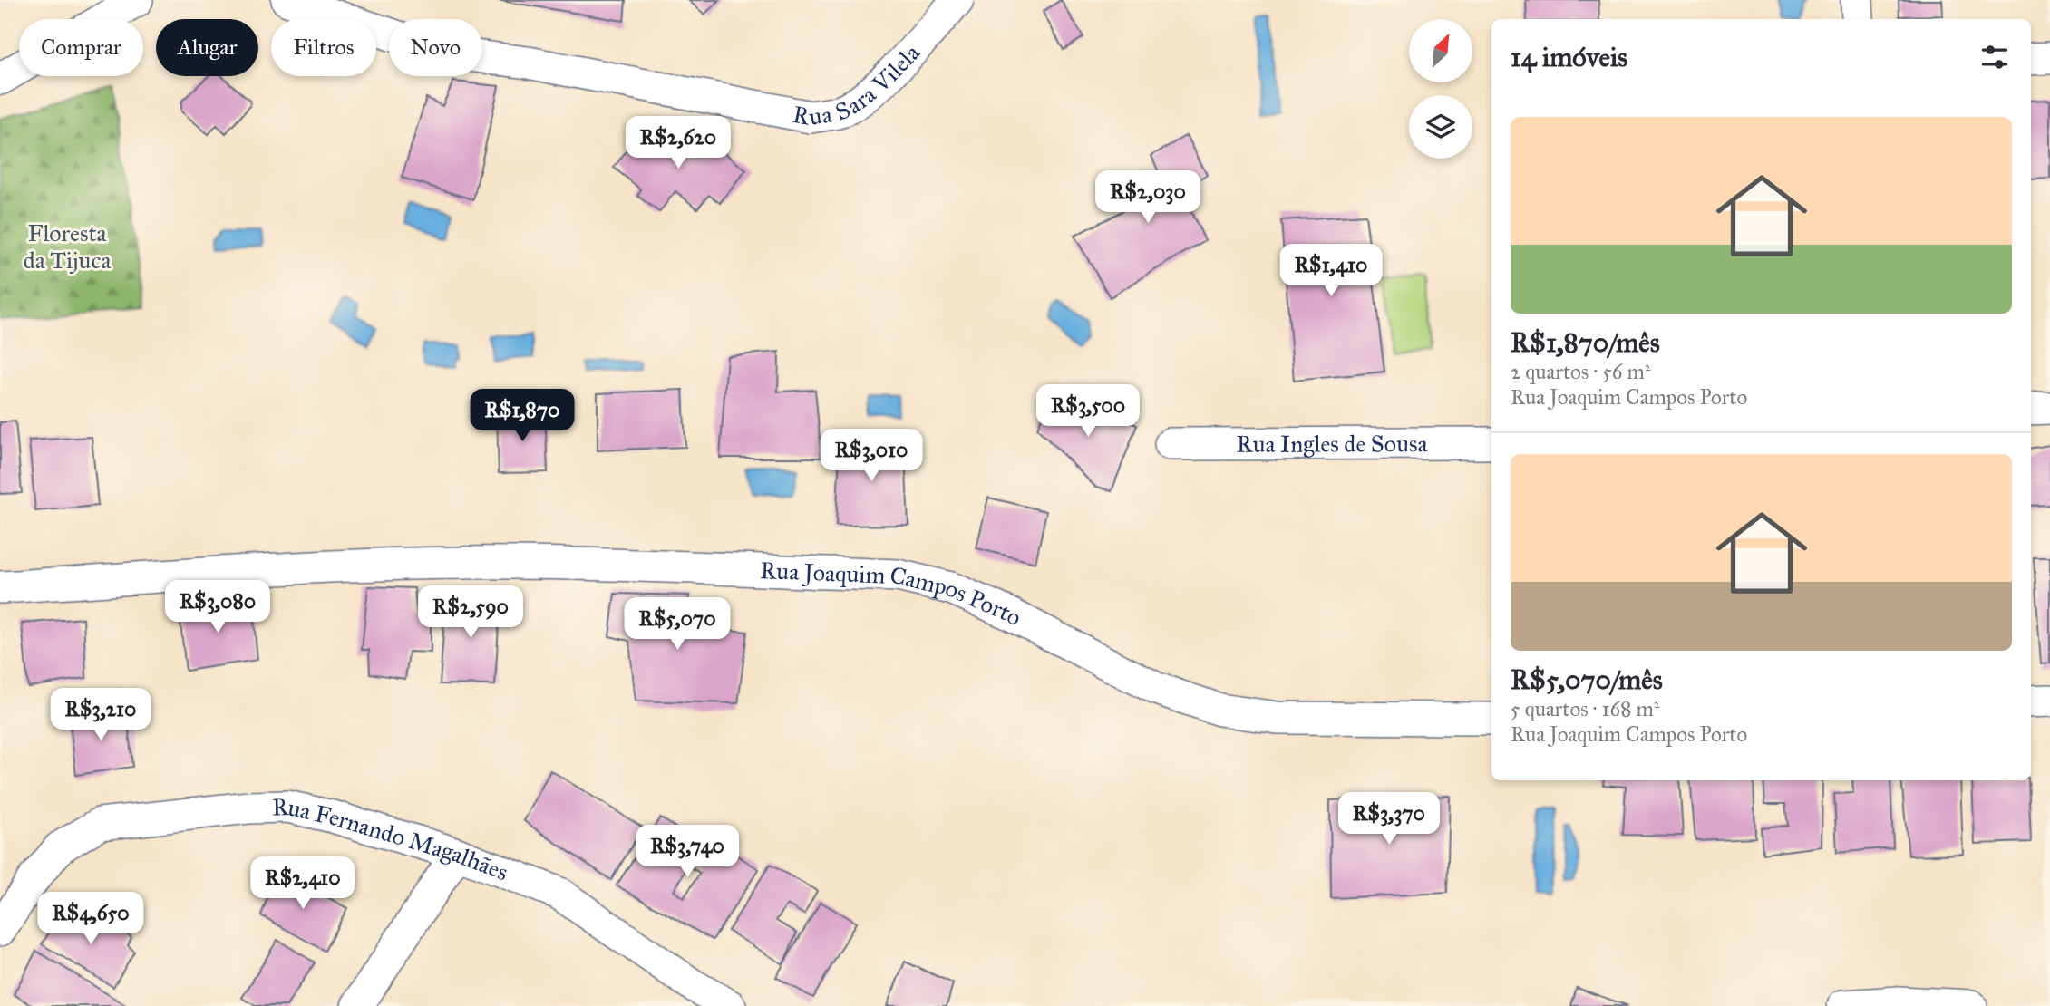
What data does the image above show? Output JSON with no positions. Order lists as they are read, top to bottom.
{
  "streets": {
    "street": [
      "Rua Sara Vilela",
      "Rua Ingles de Sousa",
      "Rua Joaquim Campos Porto",
      "Rua Fernando Magalhães"
    ]
  },
  "parks": ["Floresta da Tijuca"],
  "north": "top right",
  "page": {
    "chip": [
      "Comprar",
      "Alugar",
      "Filtros",
      "Novo"
    ],
    "heading": "14 imóveis",
    "list": [
      {
        "name": "R$1,870/mês",
        "note": "2 quartos · 56 m² · Rua Joaquim Campos Porto"
      },
      {
        "name": "R$5,070/mês",
        "note": "5 quartos · 168 m² · Rua Joaquim Campos Porto"
      }
    ],
    "price": [
      "R$2,620",
      "R$2,030",
      "R$1,410",
      "R$3,500",
      "R$1,870",
      "R$3,010",
      "R$3,080",
      "R$2,590",
      "R$5,070",
      "R$3,210",
      "R$3,370",
      "R$3,740",
      "R$2,410",
      "R$4,650"
    ]
  }
}
